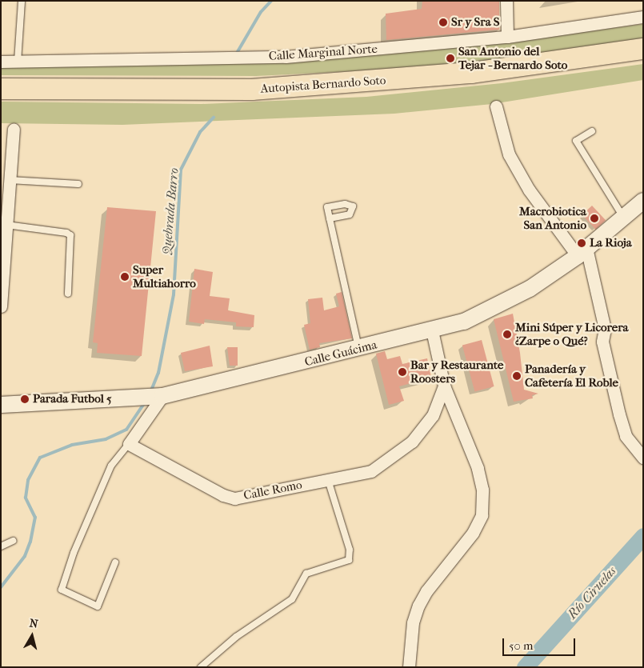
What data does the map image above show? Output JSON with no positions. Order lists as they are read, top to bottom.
{
  "streets": {
    "highway": ["Autopista Bernardo Soto"],
    "main road": ["Calle Guácima"],
    "street": ["Calle Marginal Norte", "Calle Romo"]
  },
  "water": ["Quebrada Barro", "Río Ciruelas"],
  "places": [
    "Sr y Sra S",
    "San Antonio del Tejar - Bernardo Soto",
    "Macrobiotica San Antonio",
    "La Rioja",
    "Super Multiahorro",
    "Mini Súper y Licorera ¿Zarpe o Qué?",
    "Bar y Restaurante Roosters",
    "Panadería y Cafetería El Roble",
    "Parada Futbol 5"
  ],
  "scale_bar": "50 m",
  "north": "top"
}
